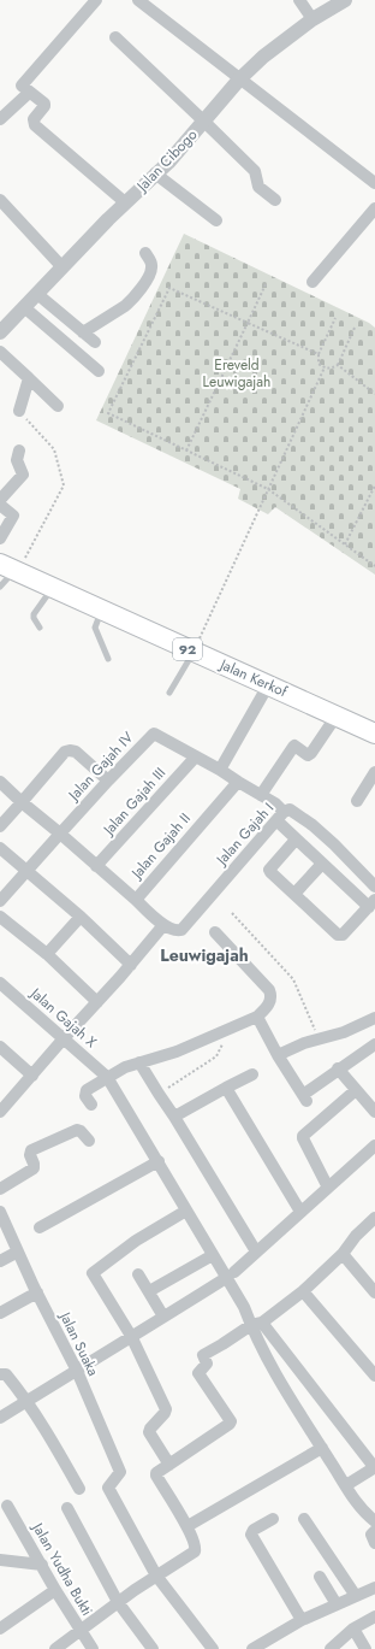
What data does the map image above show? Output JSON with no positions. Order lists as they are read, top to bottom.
{
  "streets": {
    "main road": ["92", "Jalan Kerkof"],
    "street": [
      "Jalan Cibogo",
      "Jalan Gajah IV",
      "Jalan Gajah III",
      "Jalan Gajah I",
      "Jalan Gajah II",
      "Jalan Gajah X",
      "Jalan Suaka",
      "Jalan Yudha Bukti"
    ]
  },
  "crossings": [
    ["Jalan Gajah IV", "Jalan Gajah III"],
    ["Jalan Gajah IV", "Jalan Gajah II"],
    ["Jalan Gajah III", "Jalan Gajah II"]
  ],
  "districts": ["Leuwigajah"],
  "parks": ["Ereveld Leuwigajah"]
}
